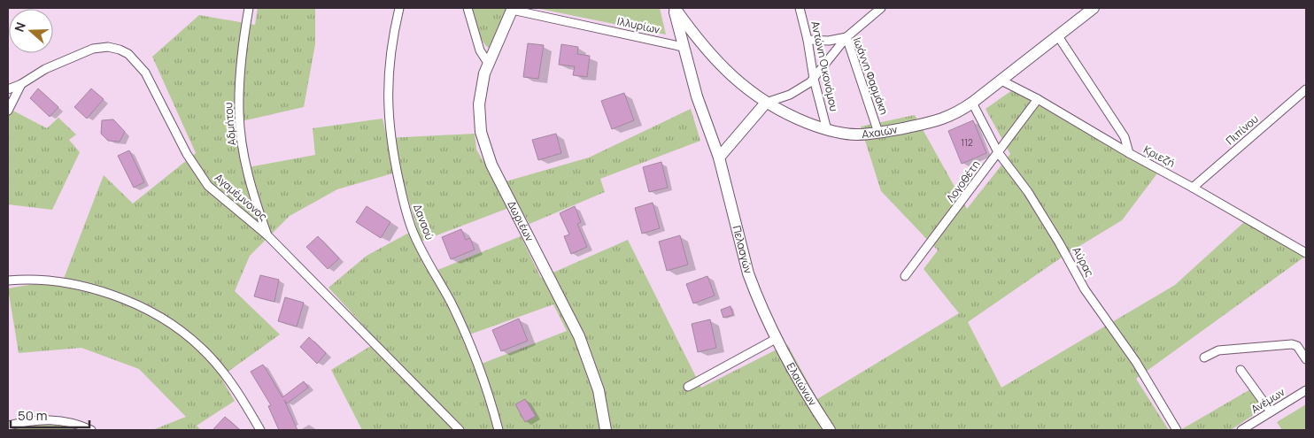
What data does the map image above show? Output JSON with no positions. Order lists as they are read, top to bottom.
{
  "streets": {
    "main road": [
      "Αχαιών",
      "Δωριέων",
      "Πελασγών",
      "Ελαιώνων"
    ],
    "street": [
      "Ιλλυρίων",
      "Αντώνη Οικονόμου",
      "Ιωάννη Φαρμάκη",
      "Αδμήτου",
      "Πιπίνου",
      "Κριεζή",
      "Λογοθέτη",
      "Αγαμέμνονος",
      "Δαναού",
      "Αύρας",
      "Ανέμων"
    ]
  },
  "crossings": [
    ["Ιλλυρίων", "Δωριέων"],
    ["Ιλλυρίων", "Πελασγών"],
    ["Αντώνη Οικονόμου", "Ιωάννη Φαρμάκη"],
    ["Αντώνη Οικονόμου", "Αχαιών"],
    ["Ιωάννη Φαρμάκη", "Αχαιών"],
    ["Αδμήτου", "Αγαμέμνονος"],
    ["Πιπίνου", "Κριεζή"],
    ["Αχαιών", "Κριεζή"],
    ["Αχαιών", "Πελασγών"],
    ["Αχαιών", "Αύρας"],
    ["Κριεζή", "Λογοθέτη"],
    ["Λογοθέτη", "Αύρας"],
    ["Πελασγών", "Ελαιώνων"]
  ],
  "house_numbers": ["112"],
  "scale_bar": "50 m",
  "north": "left"
}
